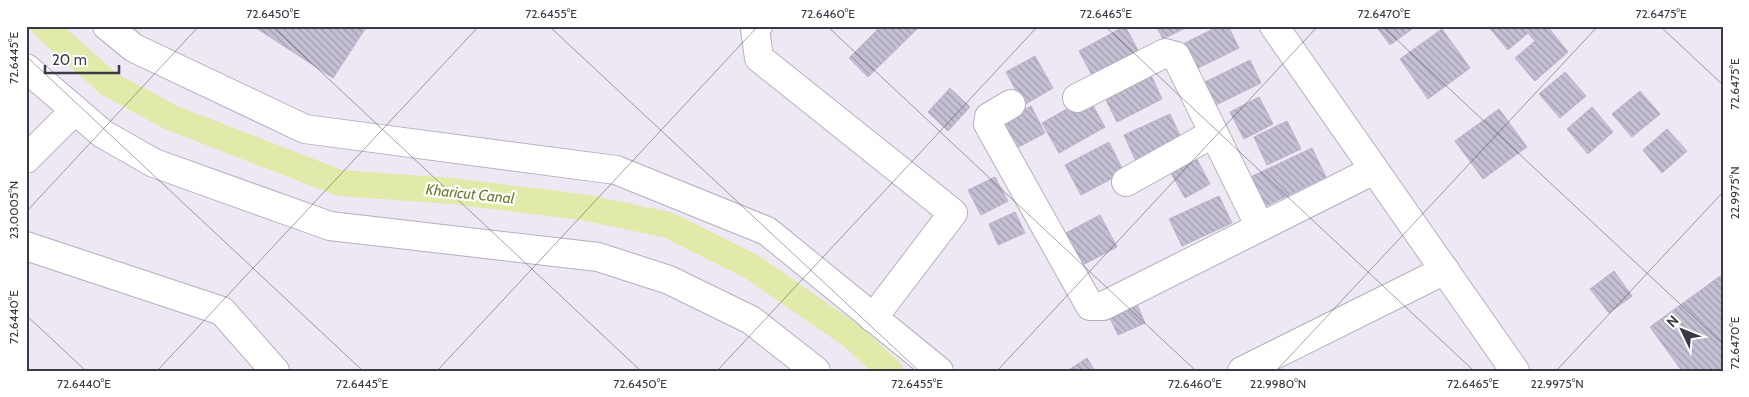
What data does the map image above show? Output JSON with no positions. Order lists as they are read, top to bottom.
{
  "water": ["Kharicut Canal"],
  "scale_bar": "20 m",
  "north": "top left",
  "coordinates": [
    "72.6450°E",
    "72.6455°E",
    "72.6460°E",
    "72.6465°E",
    "72.6470°E",
    "72.6475°E",
    "72.6445°E",
    "22.9975°N",
    "23.0005°N",
    "72.6440°E",
    "22.9980°N"
  ]
}
